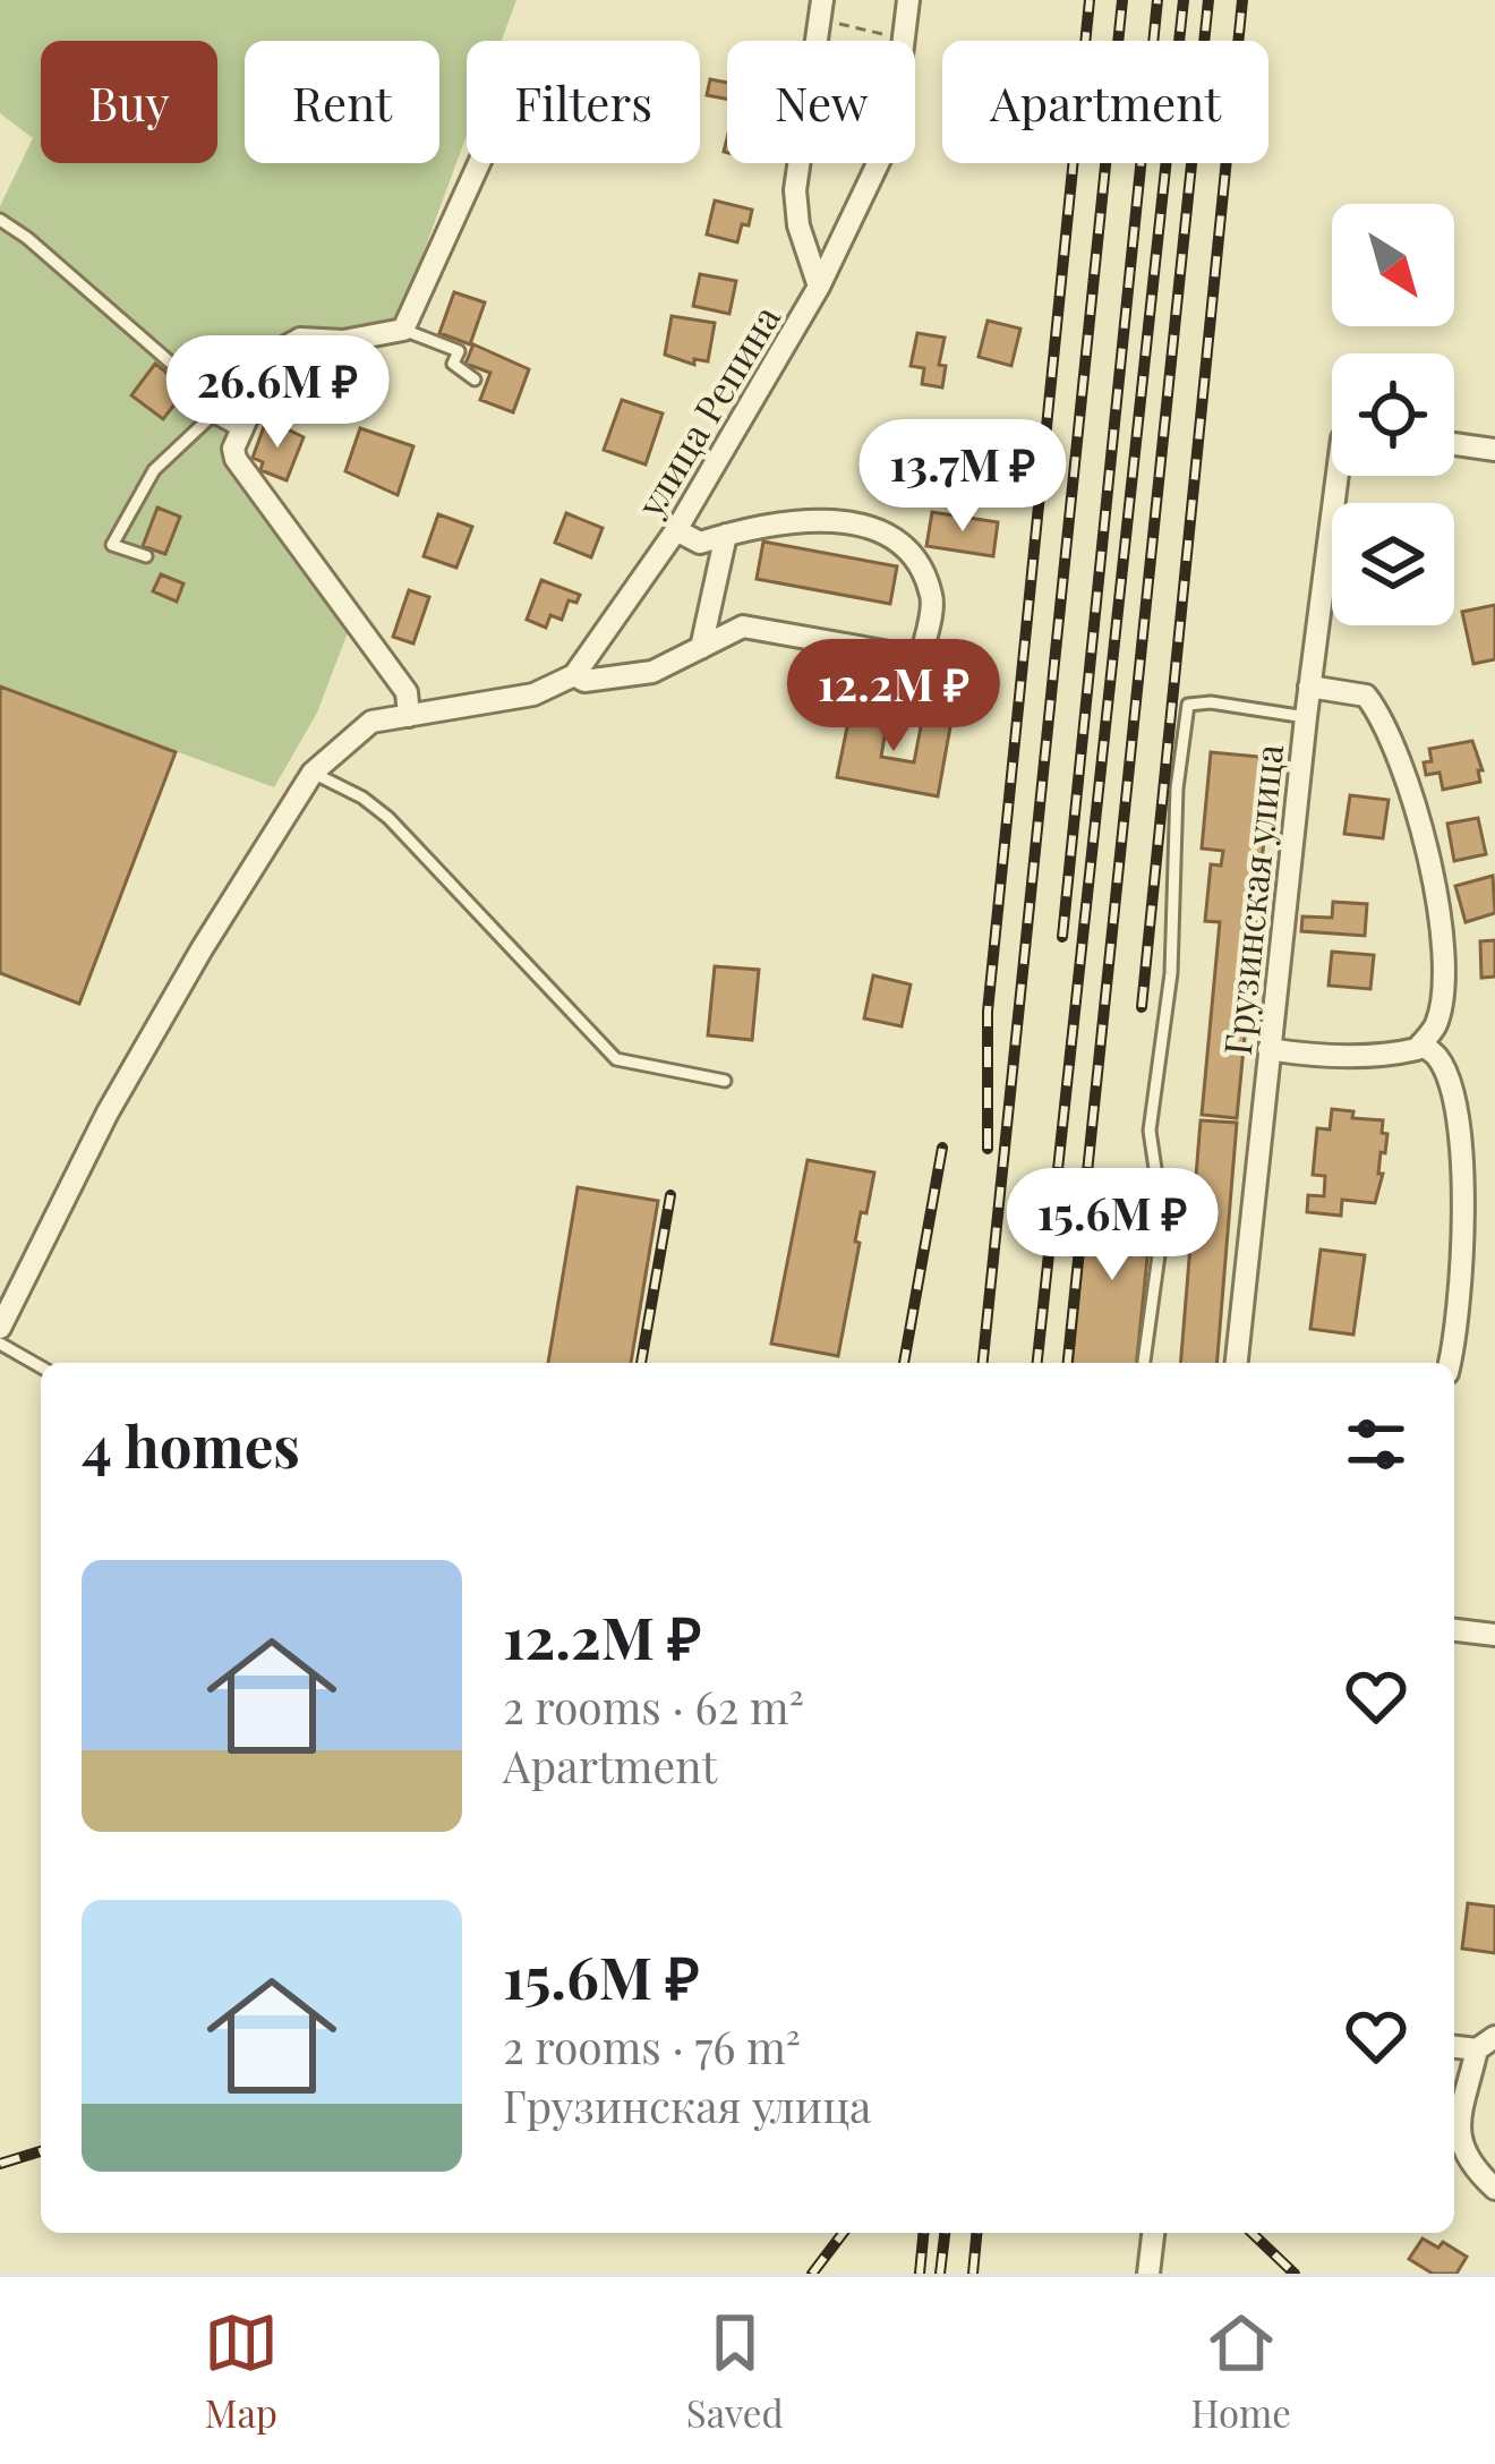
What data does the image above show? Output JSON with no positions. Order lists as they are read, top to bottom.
{
  "streets": {
    "street": ["улица Репина", "Грузинская улица"]
  },
  "north": "bottom right",
  "page": {
    "chip": [
      "Buy",
      "Rent",
      "Filters",
      "New",
      "Apartment"
    ],
    "price": [
      "26.6M ₽",
      "13.7M ₽",
      "12.2M ₽",
      "15.6M ₽"
    ],
    "heading": "4 homes",
    "list": [
      {
        "name": "12.2M ₽",
        "note": "2 rooms · 62 m² · Apartment"
      },
      {
        "name": "15.6M ₽",
        "note": "2 rooms · 76 m² · Грузинская улица"
      }
    ],
    "tabs": ["Map", "Saved", "Home"]
  }
}
